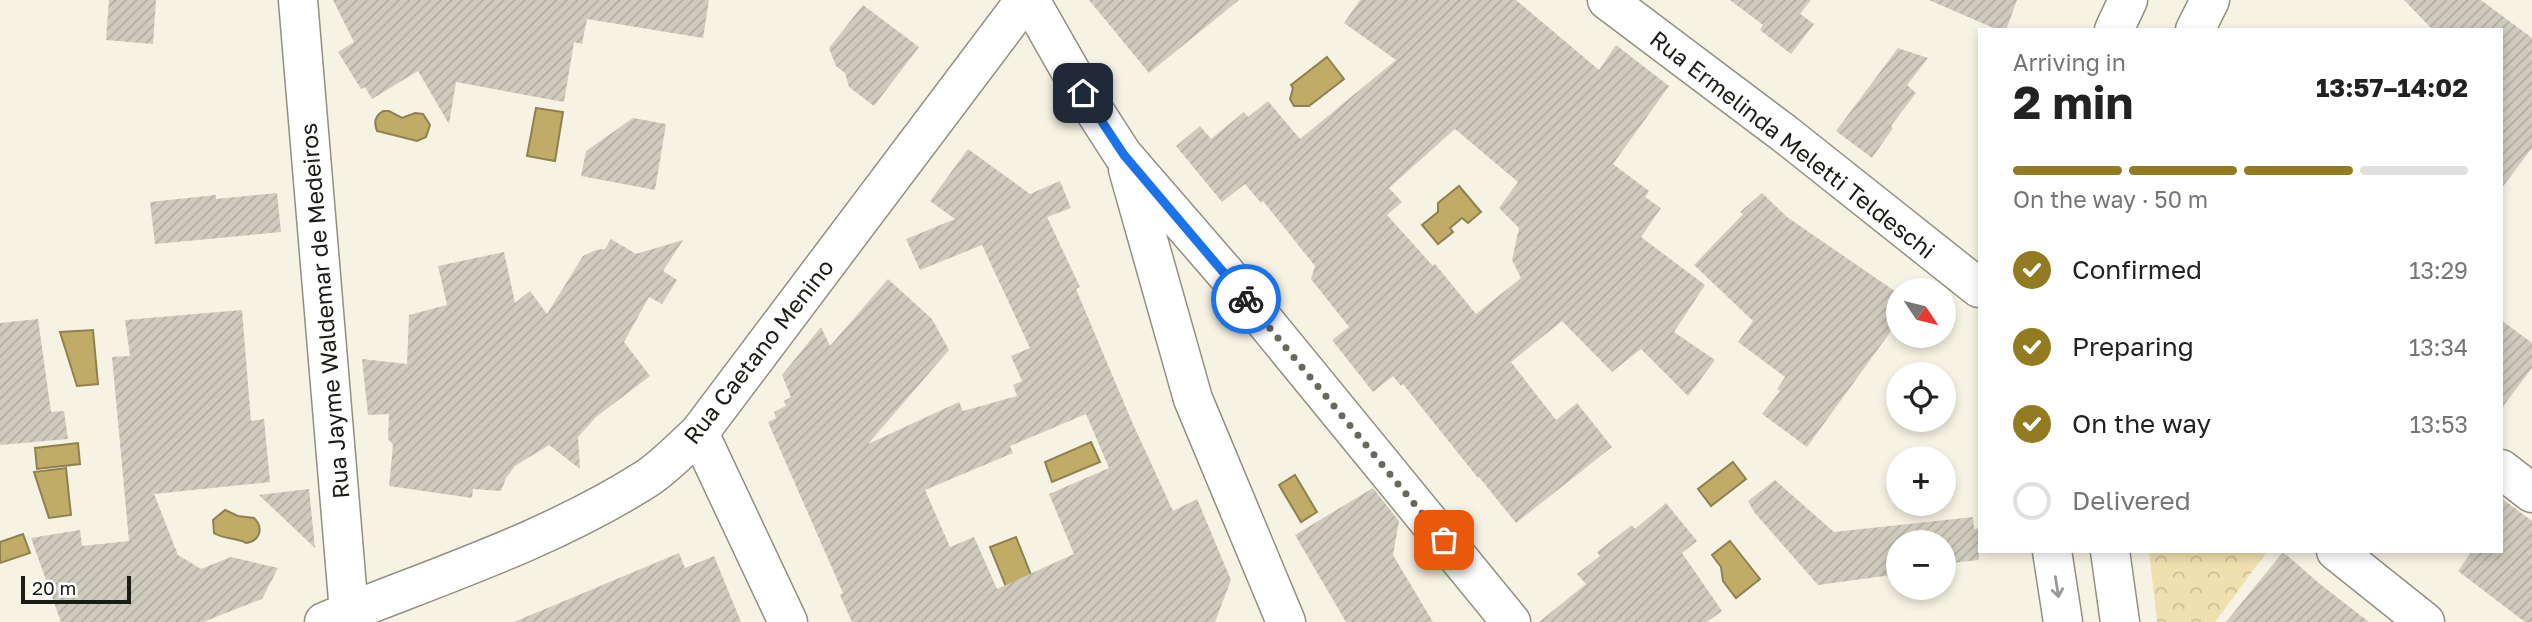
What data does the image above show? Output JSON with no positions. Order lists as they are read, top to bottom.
{
  "streets": {
    "street": ["Rua Ermelinda Meletti Teldeschi", "Rua Jayme Waldemar de Medeiros", "Rua Caetano Menino"]
  },
  "crossings": [
    ["Rua Jayme Waldemar de Medeiros", "Rua Caetano Menino"]
  ],
  "scale_bar": "20 m",
  "north": "bottom right",
  "page": {
    "heading": ["2 min", "Arriving in", "13:57–14:02"],
    "bar": "On the way · 50 m",
    "list": [
      ["Confirmed", "13:29"],
      ["Preparing", "13:34"],
      ["On the way", "13:53"],
      "Delivered"
    ],
    "map_buttons": ["+", "−"],
    "scale": "20 m"
  }
}
